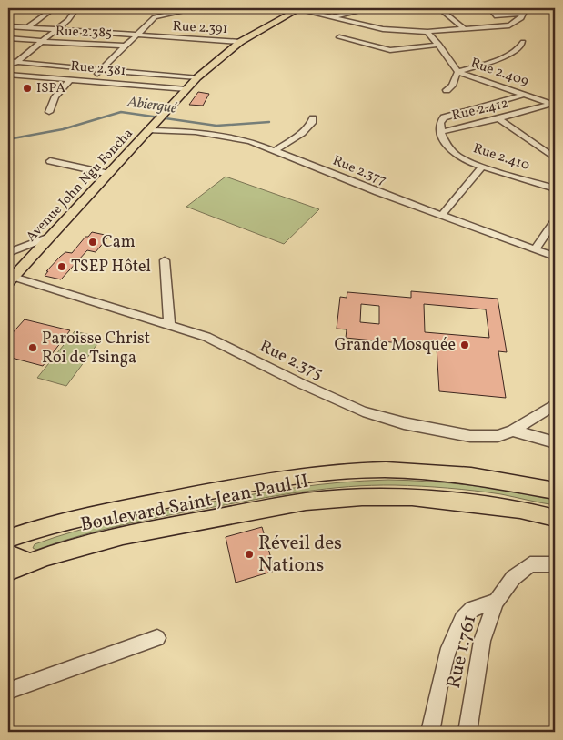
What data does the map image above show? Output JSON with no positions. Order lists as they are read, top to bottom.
{
  "streets": {
    "main road": ["Avenue John Ngu Foncha", "Boulevard Saint Jean Paul II"],
    "street": [
      "Rue 2.391",
      "Rue 2.385",
      "Rue 2.381",
      "Rue 2.409",
      "Rue 2.412",
      "Rue 2.410",
      "Rue 2.377",
      "Rue 2.375",
      "Rue 1.761"
    ]
  },
  "crossings": [
    ["Rue 2.391", "Avenue John Ngu Foncha"],
    ["Rue 2.381", "Avenue John Ngu Foncha"],
    ["Rue 2.409", "Rue 2.412"],
    ["Rue 2.412", "Rue 2.410"],
    ["Rue 2.377", "Avenue John Ngu Foncha"],
    ["Avenue John Ngu Foncha", "Rue 2.375"]
  ],
  "water": ["Abiergué"],
  "places": [
    "ISPA",
    "Cam",
    "TSEP Hôtel",
    "Grande Mosquée",
    "Paroisse Christ Roi de Tsinga",
    "Réveil des Nations"
  ]
}
